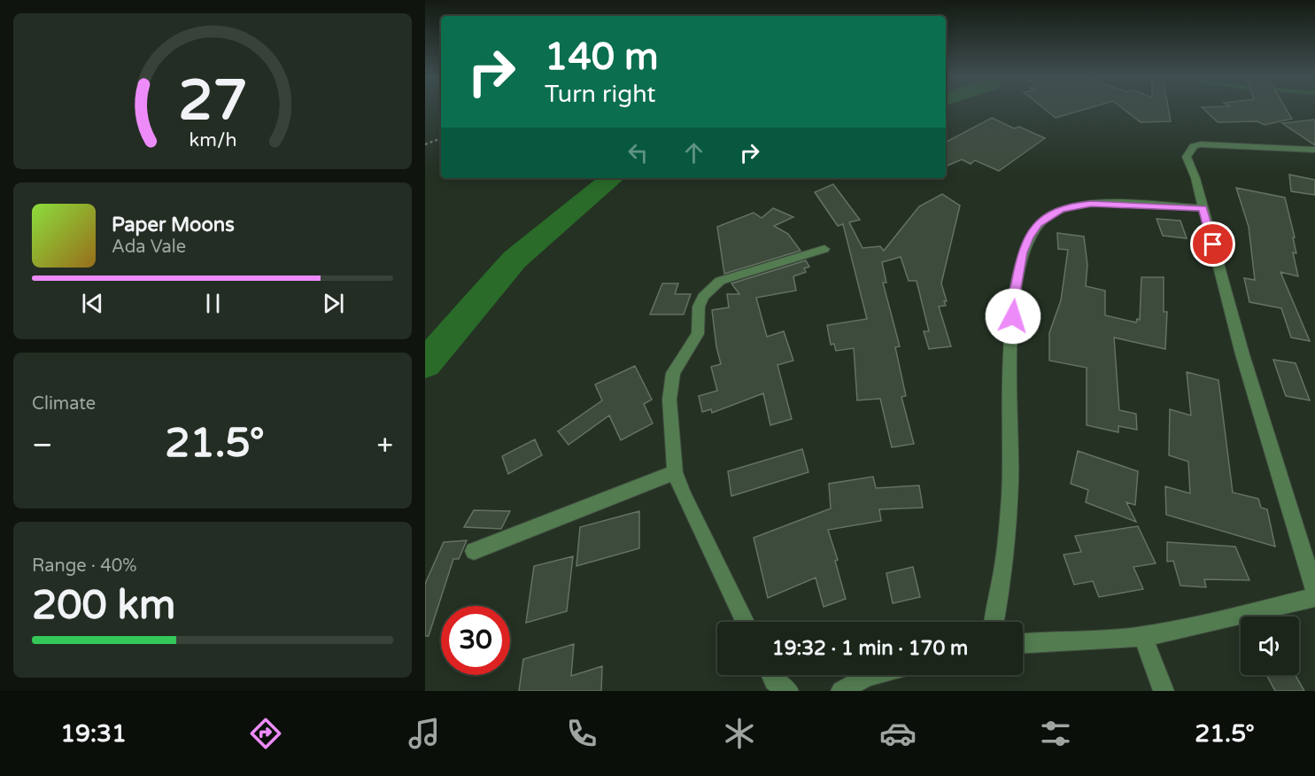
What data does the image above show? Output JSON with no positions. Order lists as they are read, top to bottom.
{
  "page": {
    "turn": ["140 m", "Turn right"],
    "song": ["Paper Moons", "Ada Vale"],
    "tile": [
      "Climate",
      ["Range · 40%", "200 km"]
    ],
    "heat": ["−", "21.5°", "+"],
    "limit": "30",
    "trip": "19:32 · 1 min · 170 m",
    "tabs": ["19:31", "21.5°"],
    "gauge": ["27", "km/h"]
  }
}
